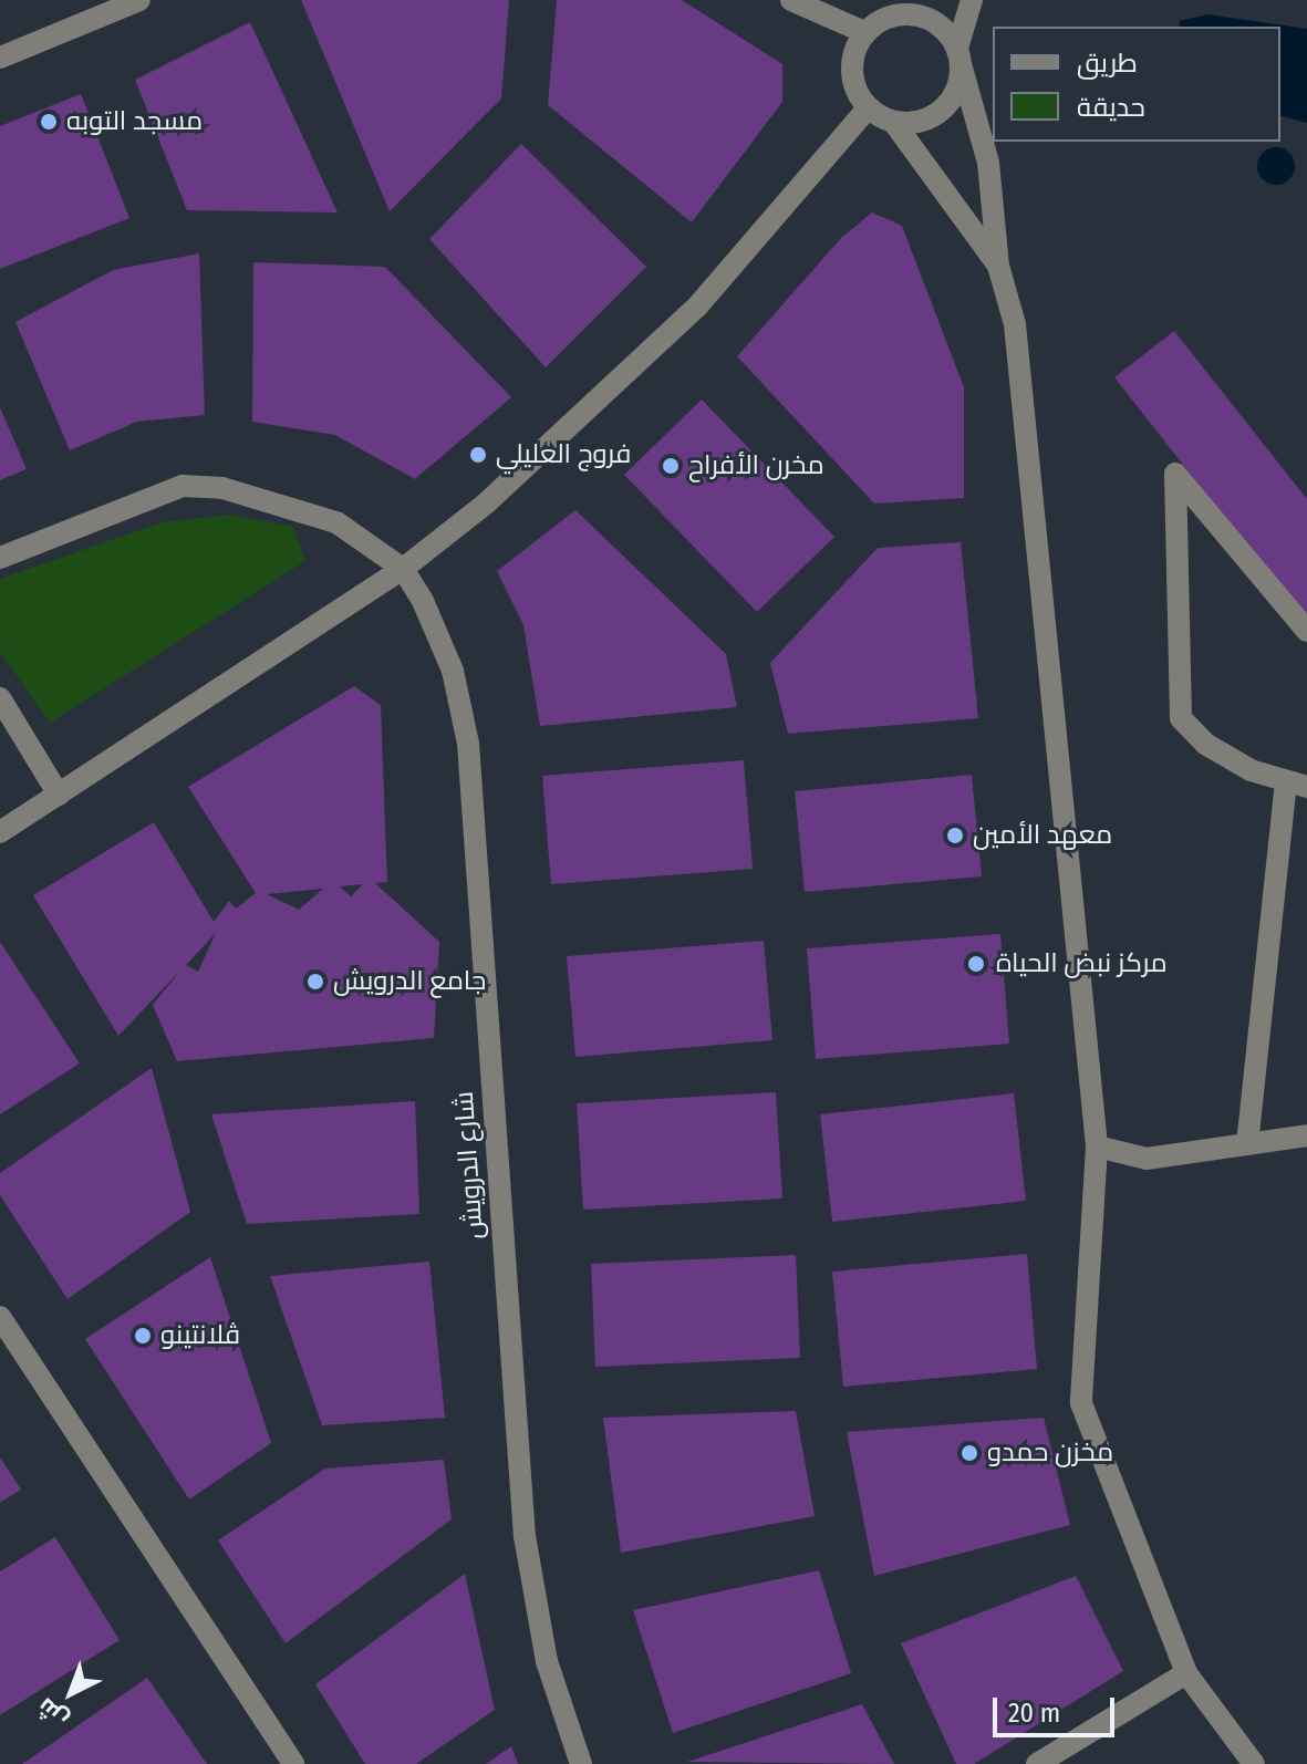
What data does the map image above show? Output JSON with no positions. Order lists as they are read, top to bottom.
{
  "streets": {
    "street": ["شارع الدرويش"]
  },
  "places": [
    "مسجد التوبه",
    "فروج العليلي",
    "مخرن الأفراح",
    "معهد الأمين",
    "مركز نبض الحياة",
    "جامع الدرويش",
    "ڤلانتينو",
    "مخزن حمدو"
  ],
  "legend": ["طريق", "حديقة"],
  "scale_bar": "20 m",
  "north": "bottom left"
}
